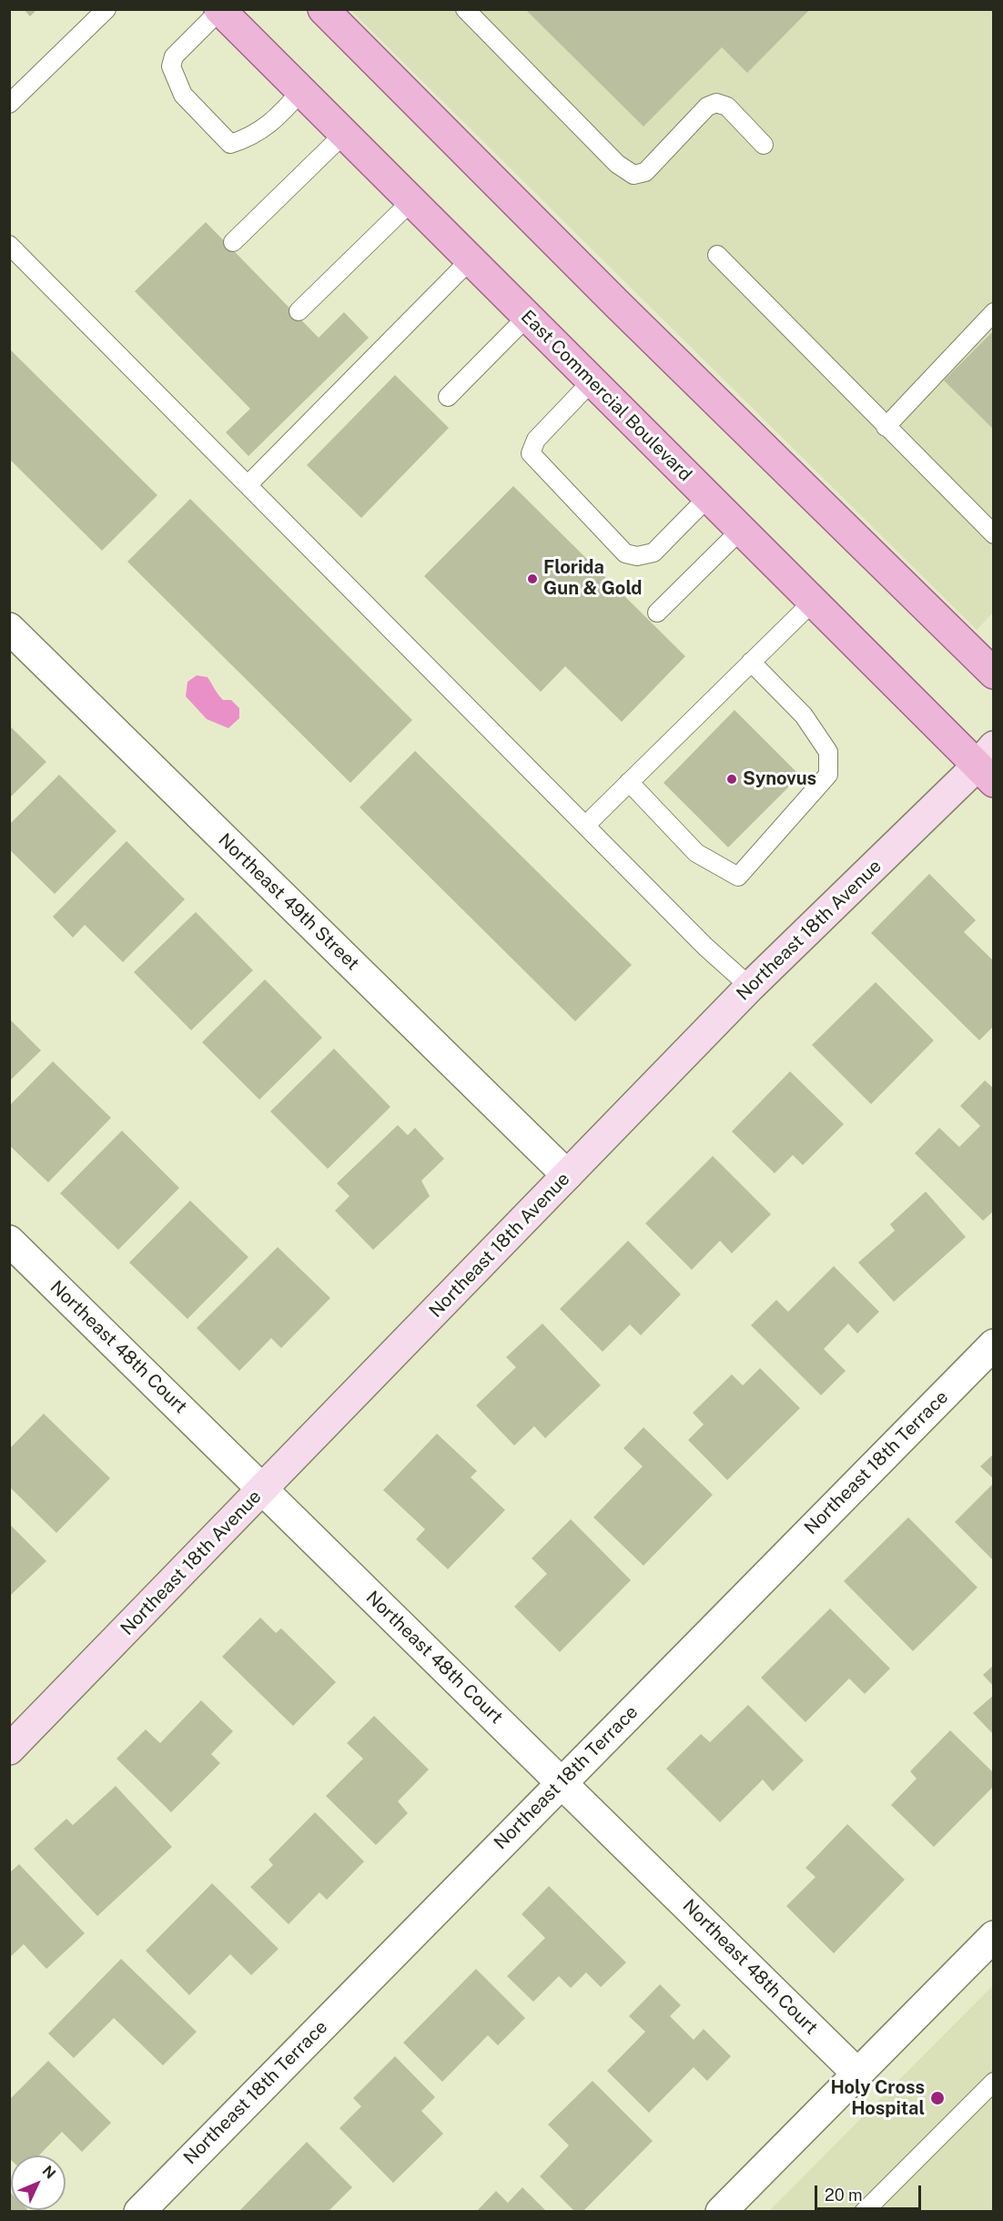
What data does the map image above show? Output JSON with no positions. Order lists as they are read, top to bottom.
{
  "streets": {
    "main road": ["East Commercial Boulevard"],
    "street": [
      "Northeast 49th Street",
      "Northeast 18th Avenue",
      "Northeast 48th Court",
      "Northeast 18th Terrace"
    ]
  },
  "crossings": [
    ["East Commercial Boulevard", "Northeast 18th Avenue"],
    ["Northeast 49th Street", "Northeast 18th Avenue"],
    ["Northeast 18th Avenue", "Northeast 48th Court"],
    ["Northeast 48th Court", "Northeast 18th Terrace"]
  ],
  "places": ["Florida Gun & Gold", "Synovus", "Holy Cross Hospital"],
  "scale_bar": "20 m",
  "north": "top right"
}
